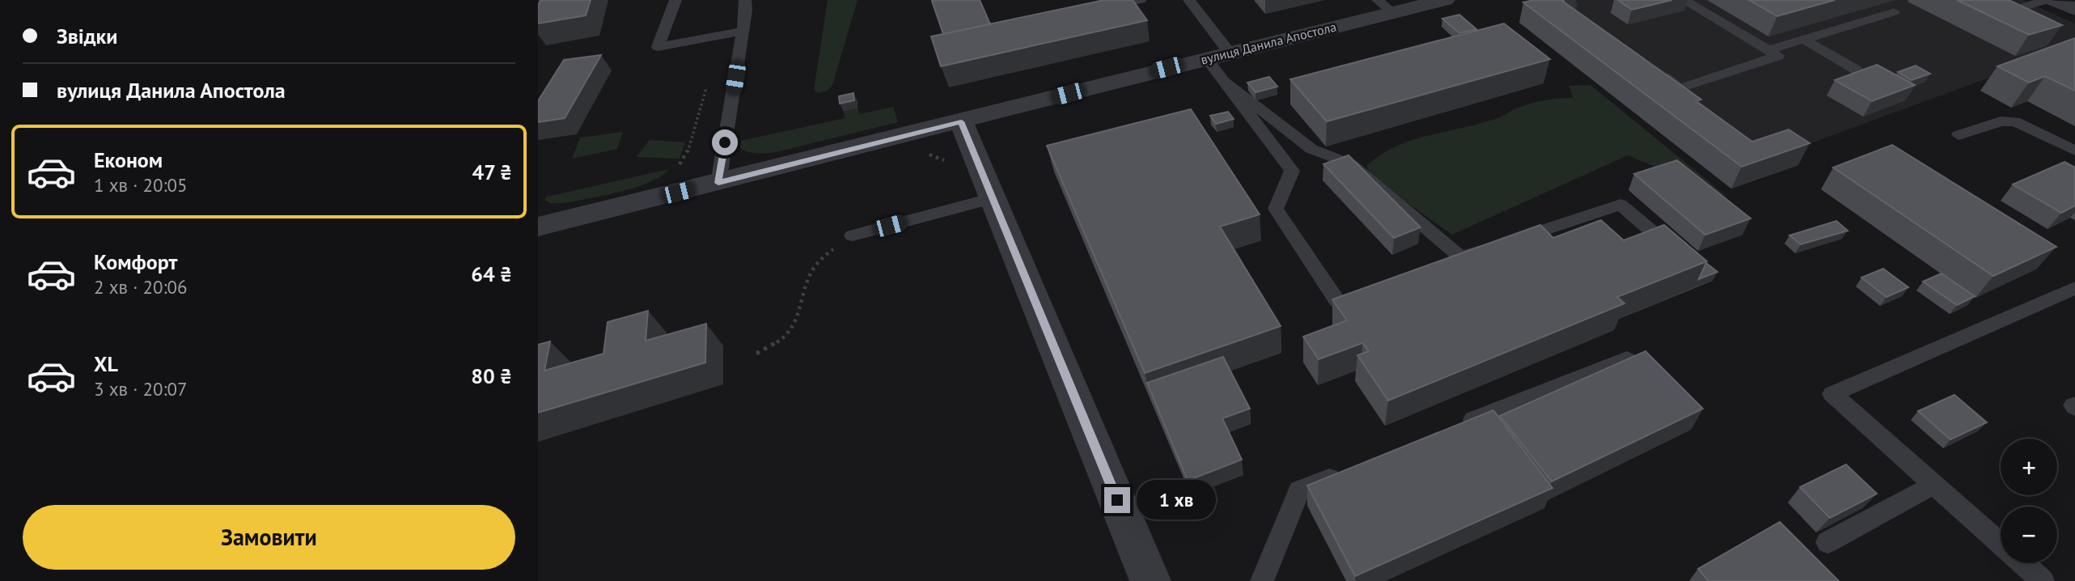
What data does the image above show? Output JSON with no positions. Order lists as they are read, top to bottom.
{
  "streets": {
    "street": ["вулиця Данила Апостола"]
  },
  "page": {
    "banner": ["Звідки", "вулиця Данила Апостола"],
    "list": [
      {
        "name": "Економ",
        "note": "1 хв · 20:05",
        "value": "47 ₴"
      },
      {
        "name": "Комфорт",
        "note": "2 хв · 20:06",
        "value": "64 ₴"
      },
      {
        "name": "XL",
        "note": "3 хв · 20:07",
        "value": "80 ₴"
      }
    ],
    "map_buttons": ["+", "−"],
    "bubble": "1 хв",
    "buttons": "Замовити"
  }
}
